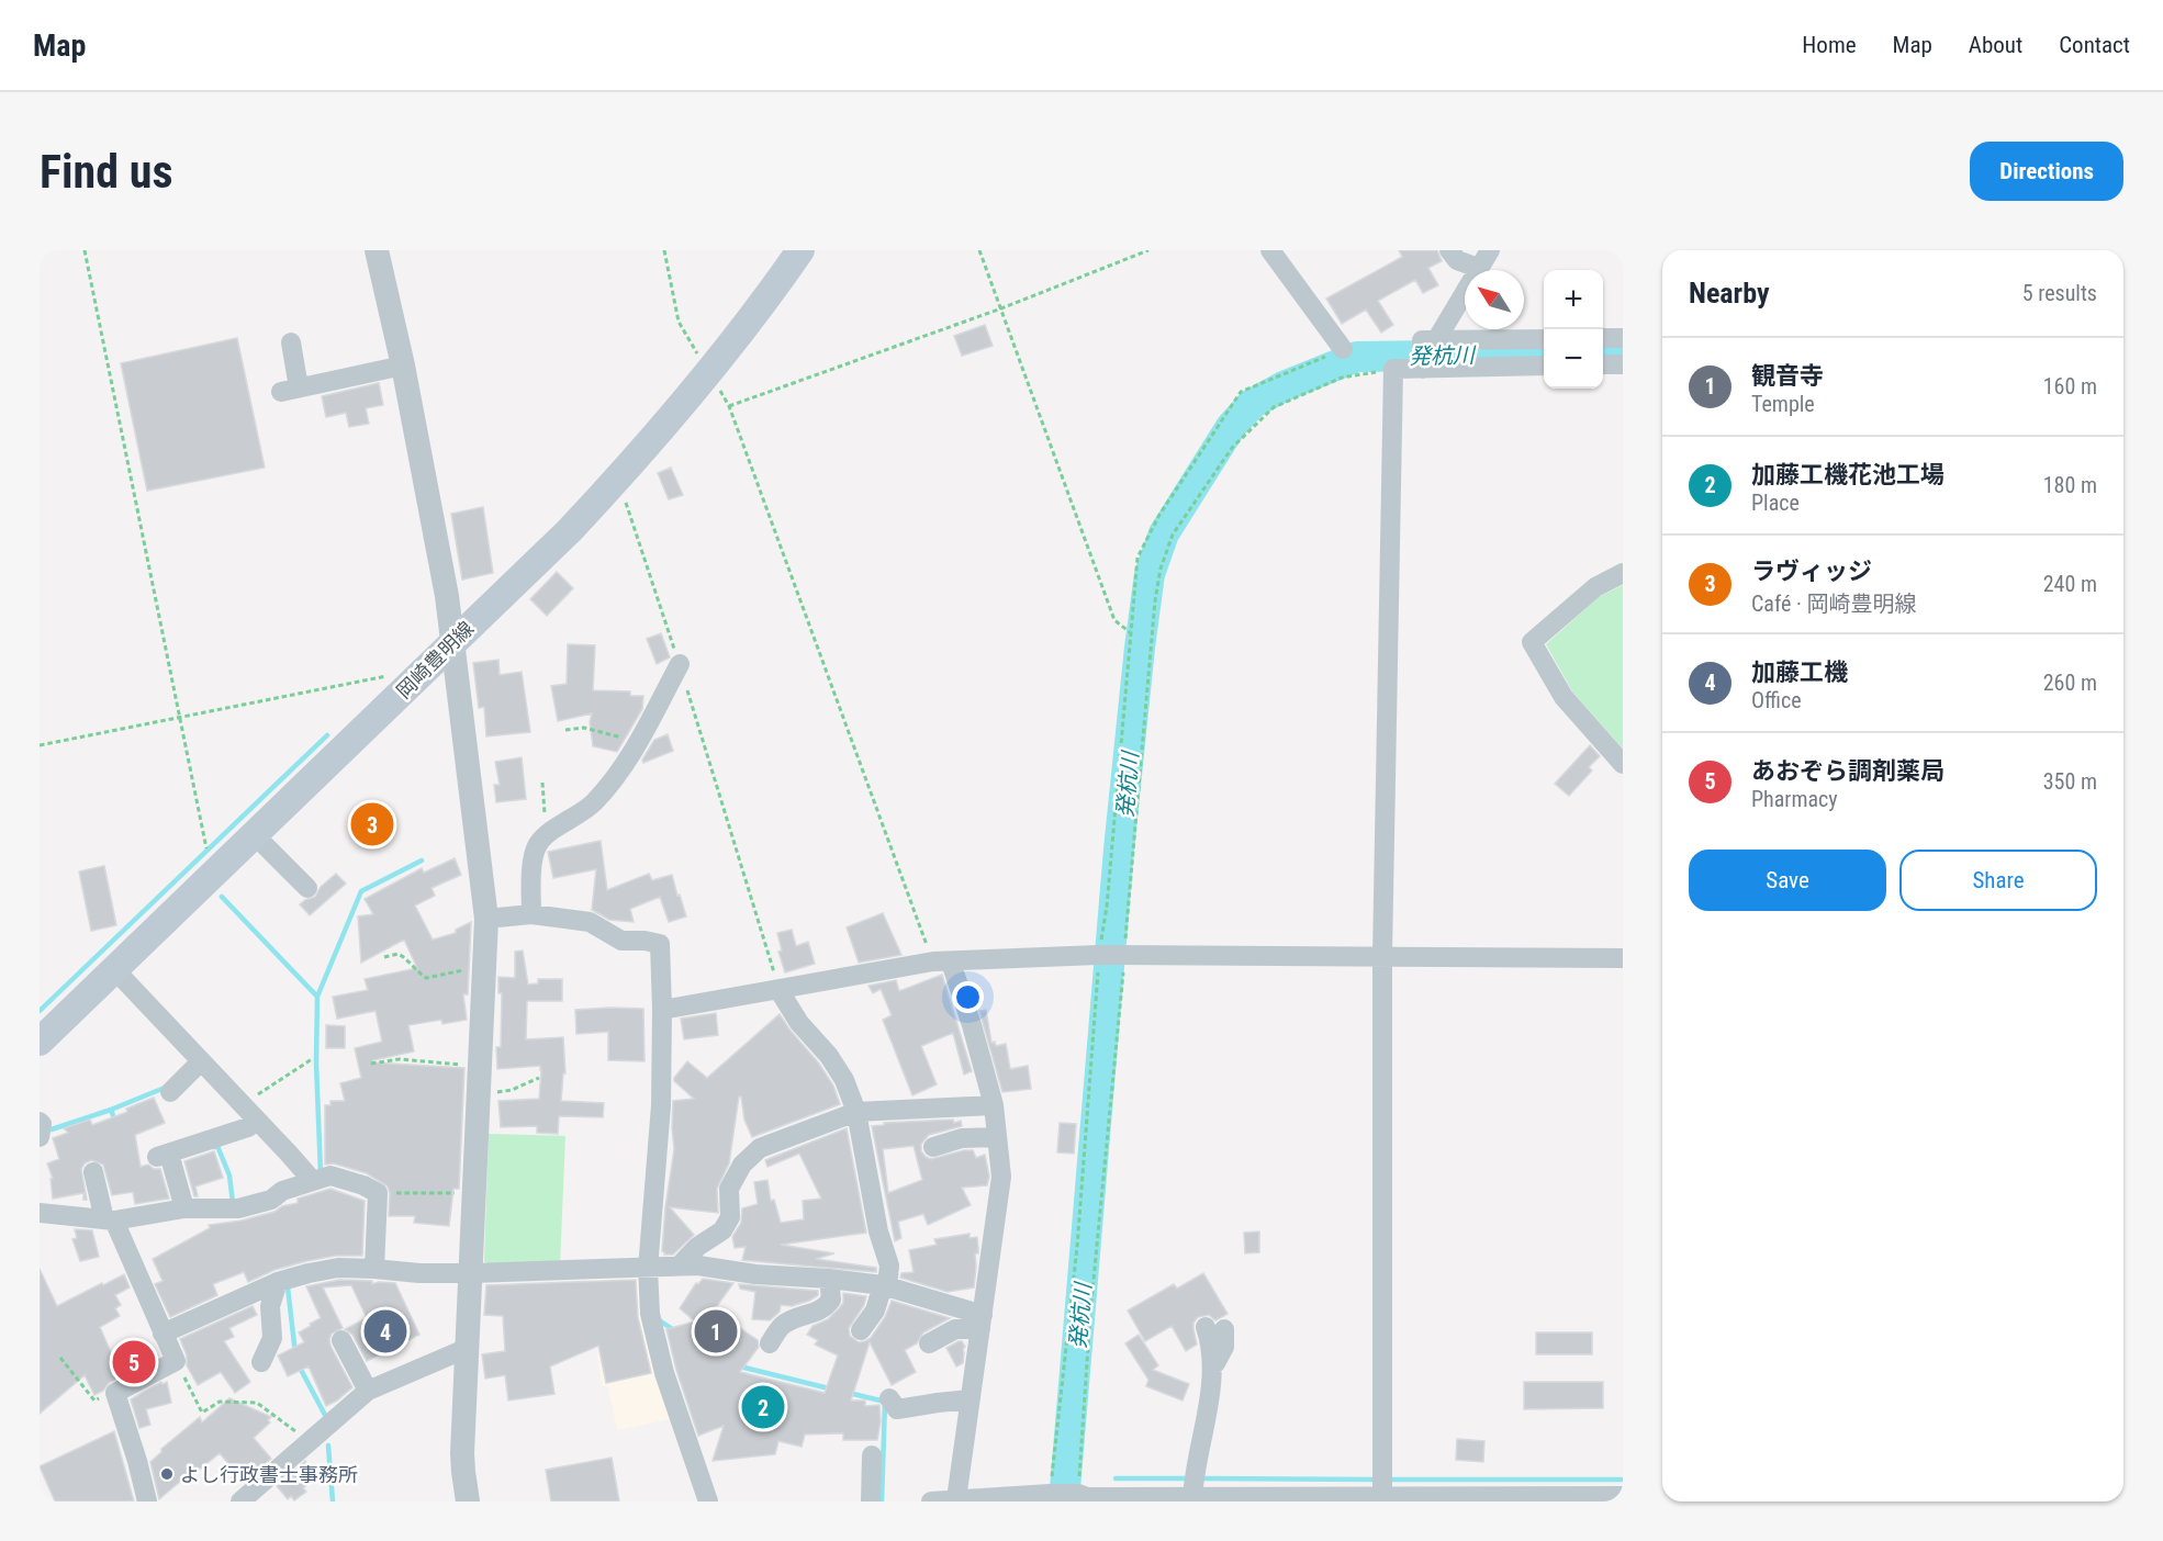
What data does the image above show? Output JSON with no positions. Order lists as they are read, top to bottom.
{
  "streets": {
    "main road": ["岡崎豊明線"]
  },
  "water": ["発杭川"],
  "places": ["よし行政書士事務所"],
  "north": "top left",
  "page": {
    "header": "Map",
    "nav": [
      "Home",
      "Map",
      "About",
      "Contact"
    ],
    "buttons": [
      "Directions",
      ["Save", "Share"]
    ],
    "title": "Find us",
    "heading": ["Nearby", "5 results"],
    "map_buttons": ["+", "−"],
    "list": [
      {
        "mark": "1",
        "name": "観音寺",
        "note": "Temple",
        "value": "160 m"
      },
      {
        "mark": "2",
        "name": "加藤工機花池工場",
        "note": "Place",
        "value": "180 m"
      },
      {
        "mark": "3",
        "name": "ラヴィッジ",
        "note": "Café · 岡崎豊明線",
        "value": "240 m"
      },
      {
        "mark": "4",
        "name": "加藤工機",
        "note": "Office",
        "value": "260 m"
      },
      {
        "mark": "5",
        "name": "あおぞら調剤薬局",
        "note": "Pharmacy",
        "value": "350 m"
      }
    ],
    "pins": [
      "3",
      "1",
      "4",
      "5",
      "2"
    ]
  }
}
